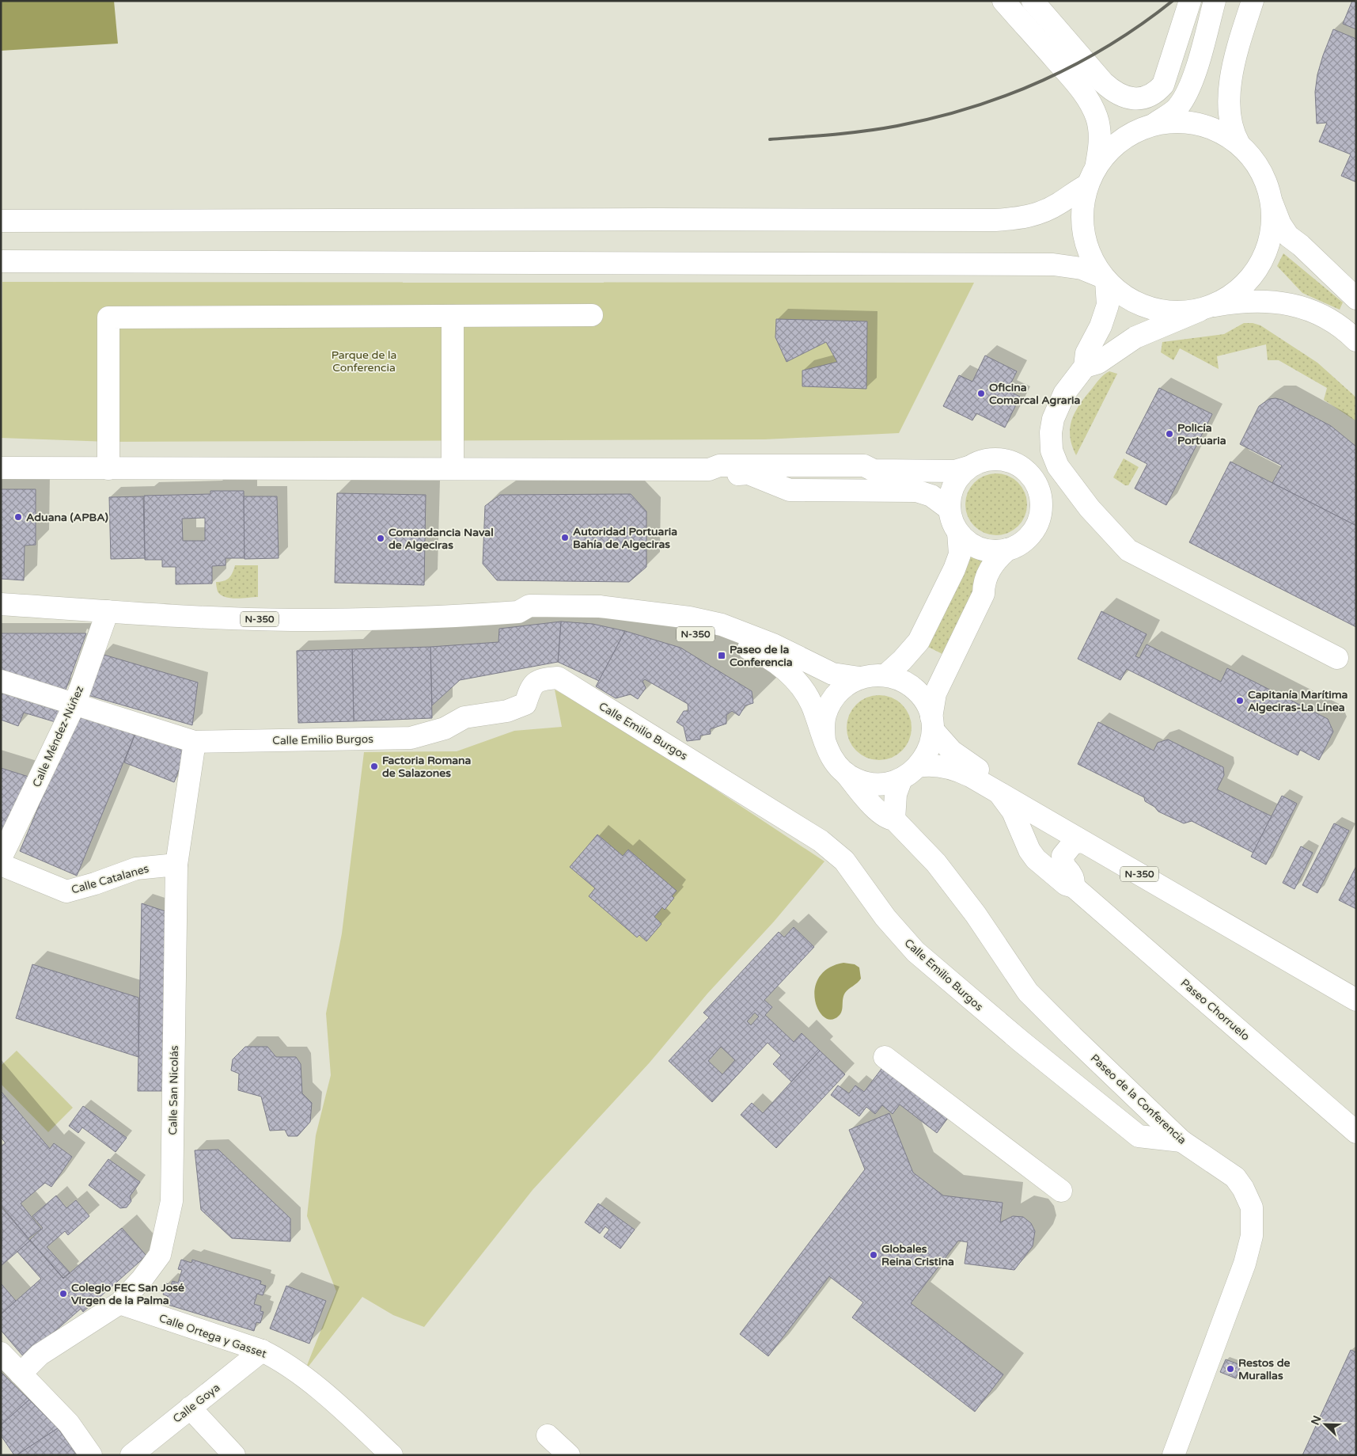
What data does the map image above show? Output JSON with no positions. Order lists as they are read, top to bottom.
{
  "streets": {
    "main road": [
      "N-350",
      "Calle Emilio Burgos",
      "Calle Méndez-Núñez",
      "Calle Catalanes",
      "Paseo Chorruelo",
      "Calle San Nicolás",
      "Paseo de la Conferencia",
      "Calle Ortega y Gasset",
      "Calle Goya"
    ]
  },
  "crossings": [
    ["N-350", "Calle Méndez-Núñez"],
    ["N-350", "Paseo Chorruelo"],
    ["N-350", "Paseo de la Conferencia"],
    ["Calle Emilio Burgos", "Calle Méndez-Núñez"],
    ["Calle Emilio Burgos", "Calle San Nicolás"],
    ["Calle Emilio Burgos", "Paseo de la Conferencia"],
    ["Calle Catalanes", "Calle San Nicolás"],
    ["Calle San Nicolás", "Calle Ortega y Gasset"],
    ["Calle Ortega y Gasset", "Calle Goya"]
  ],
  "parks": ["Parque de la Conferencia"],
  "places": {
    "other": [
      "Oficina Comarcal Agraria",
      "Policía Portuaria",
      "Aduana (APBA)",
      "Autoridad Portuaria Bahía de Algeciras",
      "Comandancia Naval de Algeciras",
      "Capitanía Marítima Algeciras-La Línea",
      "Factoria Romana de Salazones",
      "Globales Reina Cristina",
      "Colegio FEC San José Virgen de la Palma",
      "Restos de Murallas"
    ],
    "transit": ["Paseo de la Conferencia"]
  },
  "north": "top left"
}
